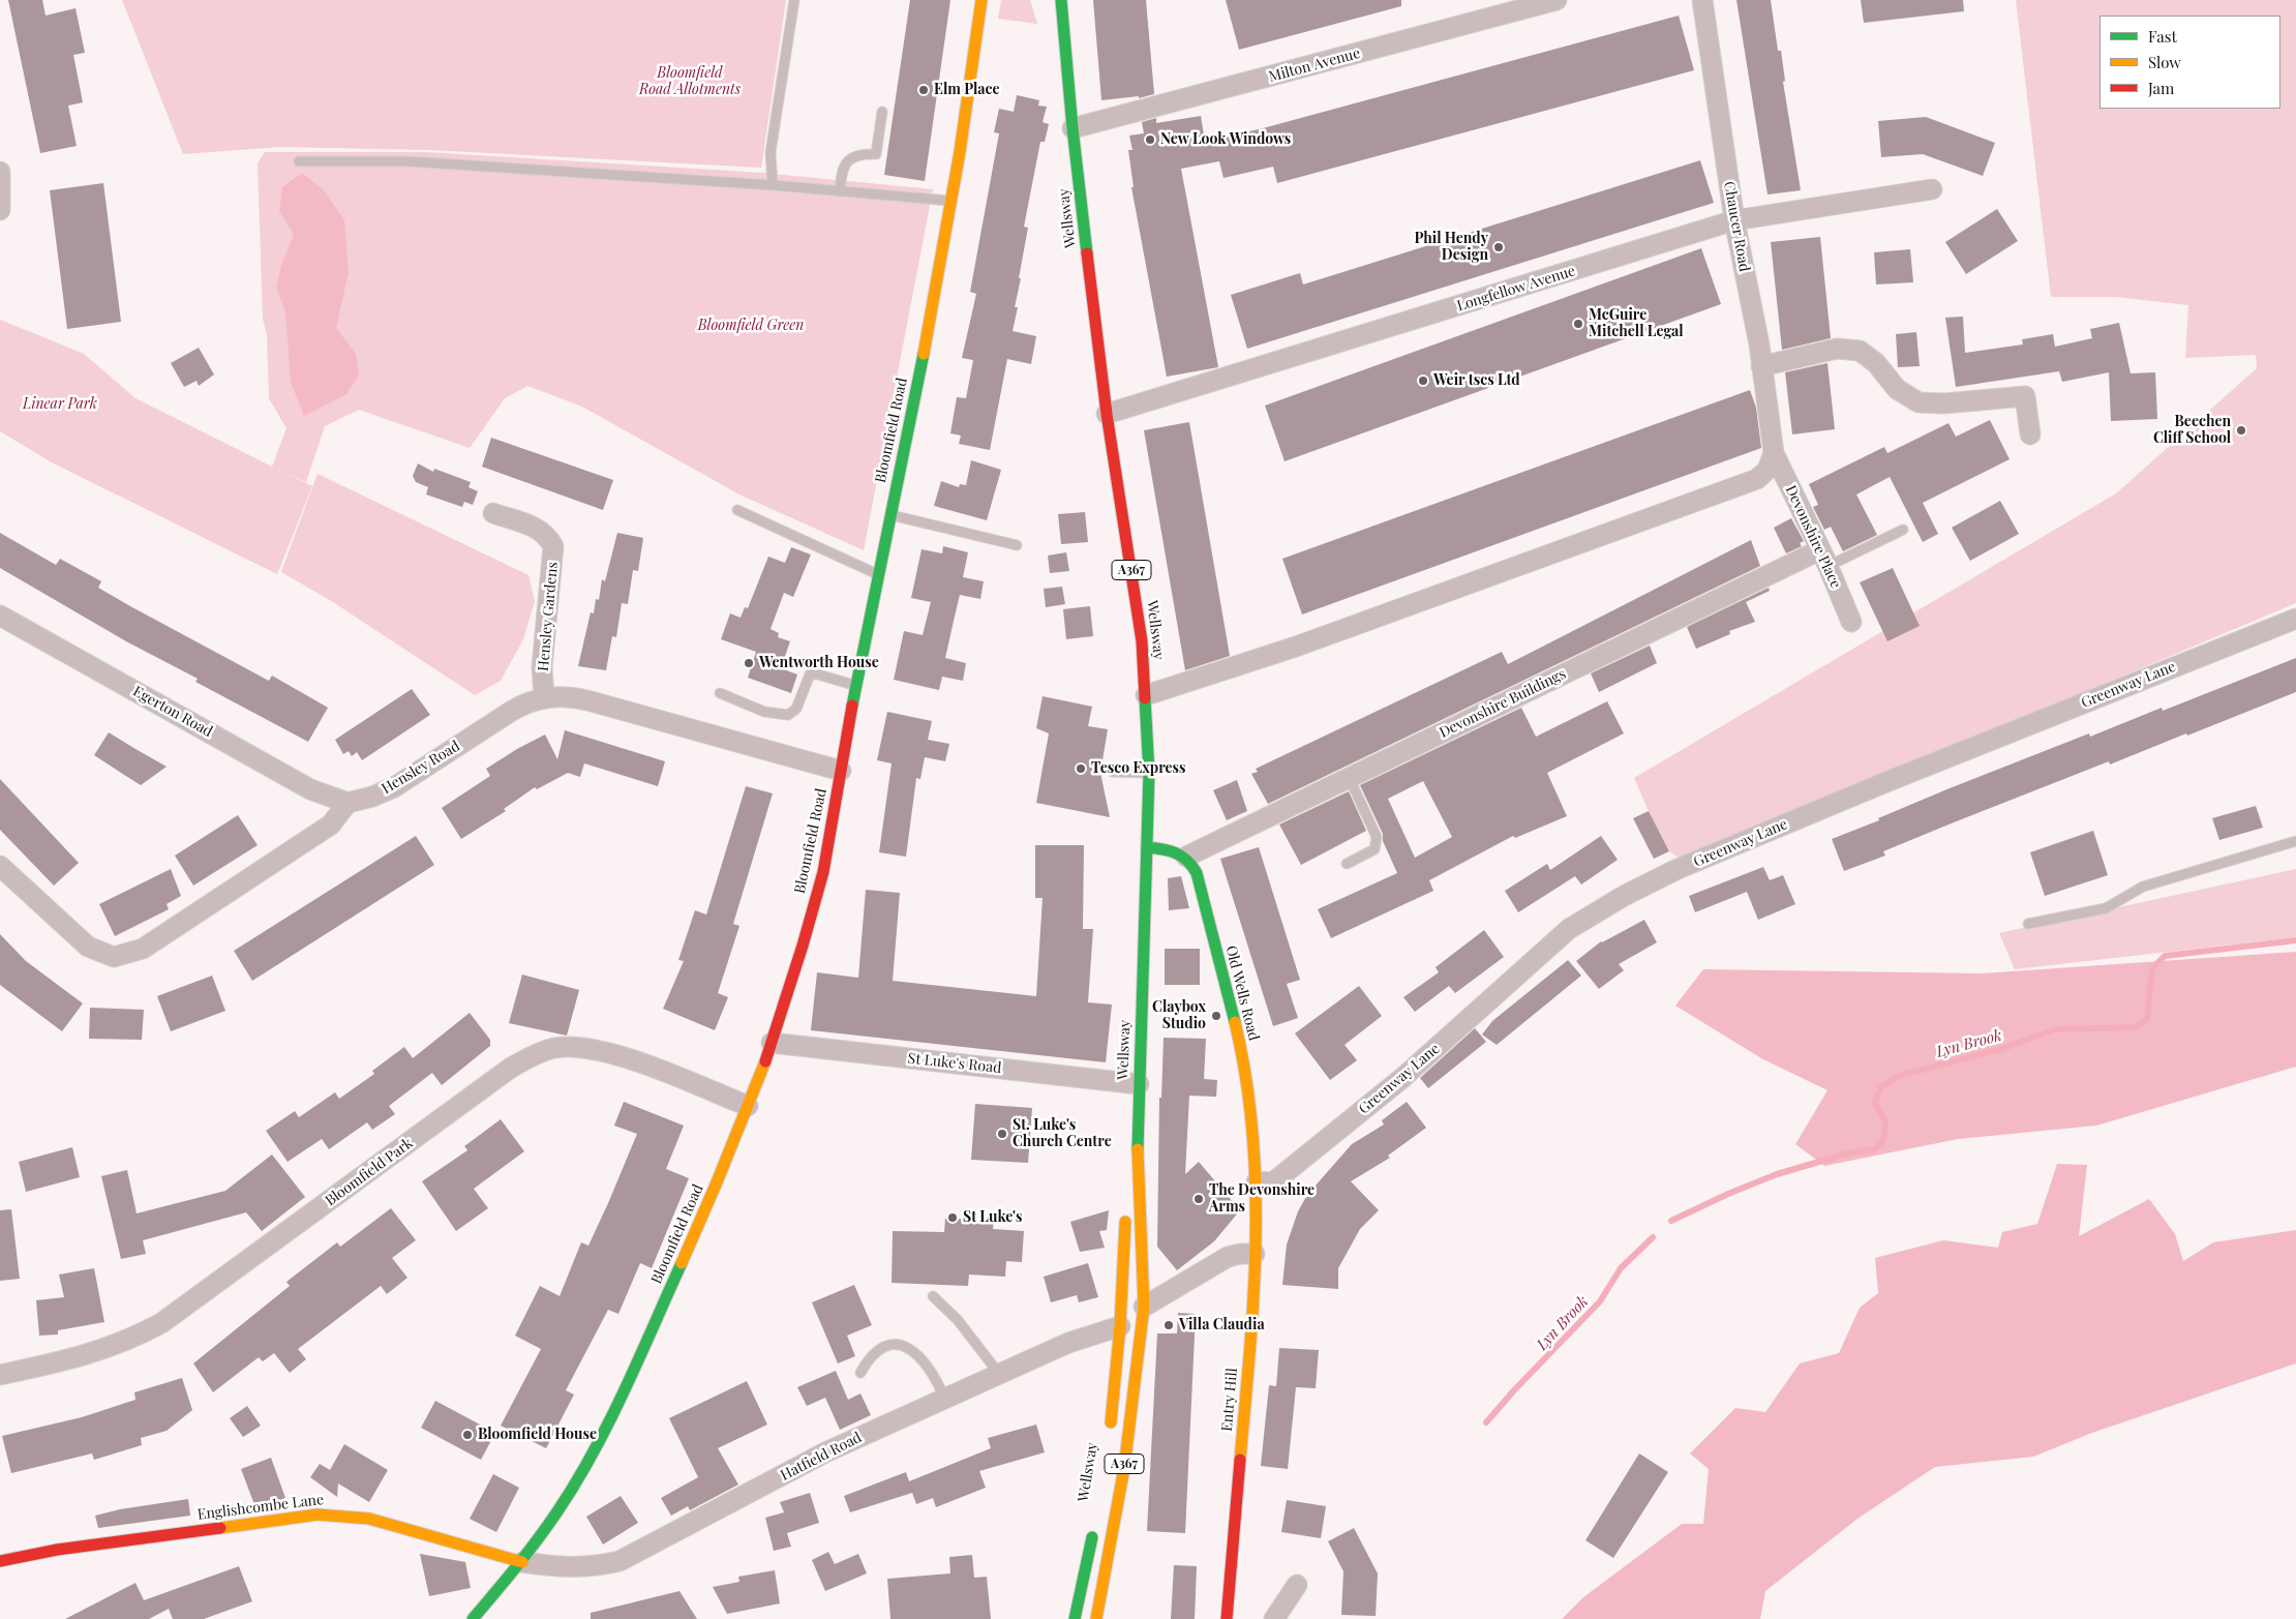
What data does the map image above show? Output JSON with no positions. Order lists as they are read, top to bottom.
{
  "streets": {
    "street": [
      "Milton Avenue",
      "Wellsway",
      "Chaucer Road",
      "Longfellow Avenue",
      "Bloomfield Road",
      "Devonshire Place",
      "A367",
      "Hensley Gardens",
      "Greenway Lane",
      "Devonshire Buildings",
      "Egerton Road",
      "Hensley Road",
      "Old Wells Road",
      "St Luke's Road",
      "Bloomfield Park",
      "Entry Hill",
      "Hatfield Road",
      "Englishcombe Lane"
    ]
  },
  "crossings": [
    ["Milton Avenue", "Wellsway"],
    ["Wellsway", "Longfellow Avenue"],
    ["Wellsway", "St Luke's Road"],
    ["Wellsway", "Hatfield Road"],
    ["Chaucer Road", "Longfellow Avenue"],
    ["Chaucer Road", "Devonshire Place"],
    ["Bloomfield Road", "Hensley Road"],
    ["Bloomfield Road", "St Luke's Road"],
    ["Bloomfield Road", "Bloomfield Park"],
    ["Bloomfield Road", "Hatfield Road"],
    ["Bloomfield Road", "Englishcombe Lane"],
    ["Devonshire Place", "Devonshire Buildings"],
    ["Hensley Gardens", "Hensley Road"],
    ["Greenway Lane", "Old Wells Road"],
    ["Greenway Lane", "Entry Hill"],
    ["Devonshire Buildings", "Old Wells Road"],
    ["Egerton Road", "Hensley Road"],
    ["Old Wells Road", "Entry Hill"],
    ["Hatfield Road", "Englishcombe Lane"]
  ],
  "water": ["Lyn Brook"],
  "parks": ["Bloomfield Road Allotments", "Bloomfield Green", "Linear Park"],
  "places": [
    "Elm Place",
    "New Look Windows",
    "Phil Hendy Design",
    "McGuire Mitchell Legal",
    "Weir tscs Ltd",
    "Beechen Cliff School",
    "Wentworth House",
    "Tesco Express",
    "Claybox Studio",
    "St. Luke's Church Centre",
    "The Devonshire Arms",
    "St Luke's",
    "Villa Claudia",
    "Bloomfield House"
  ],
  "legend": ["Fast", "Slow", "Jam"]
}
